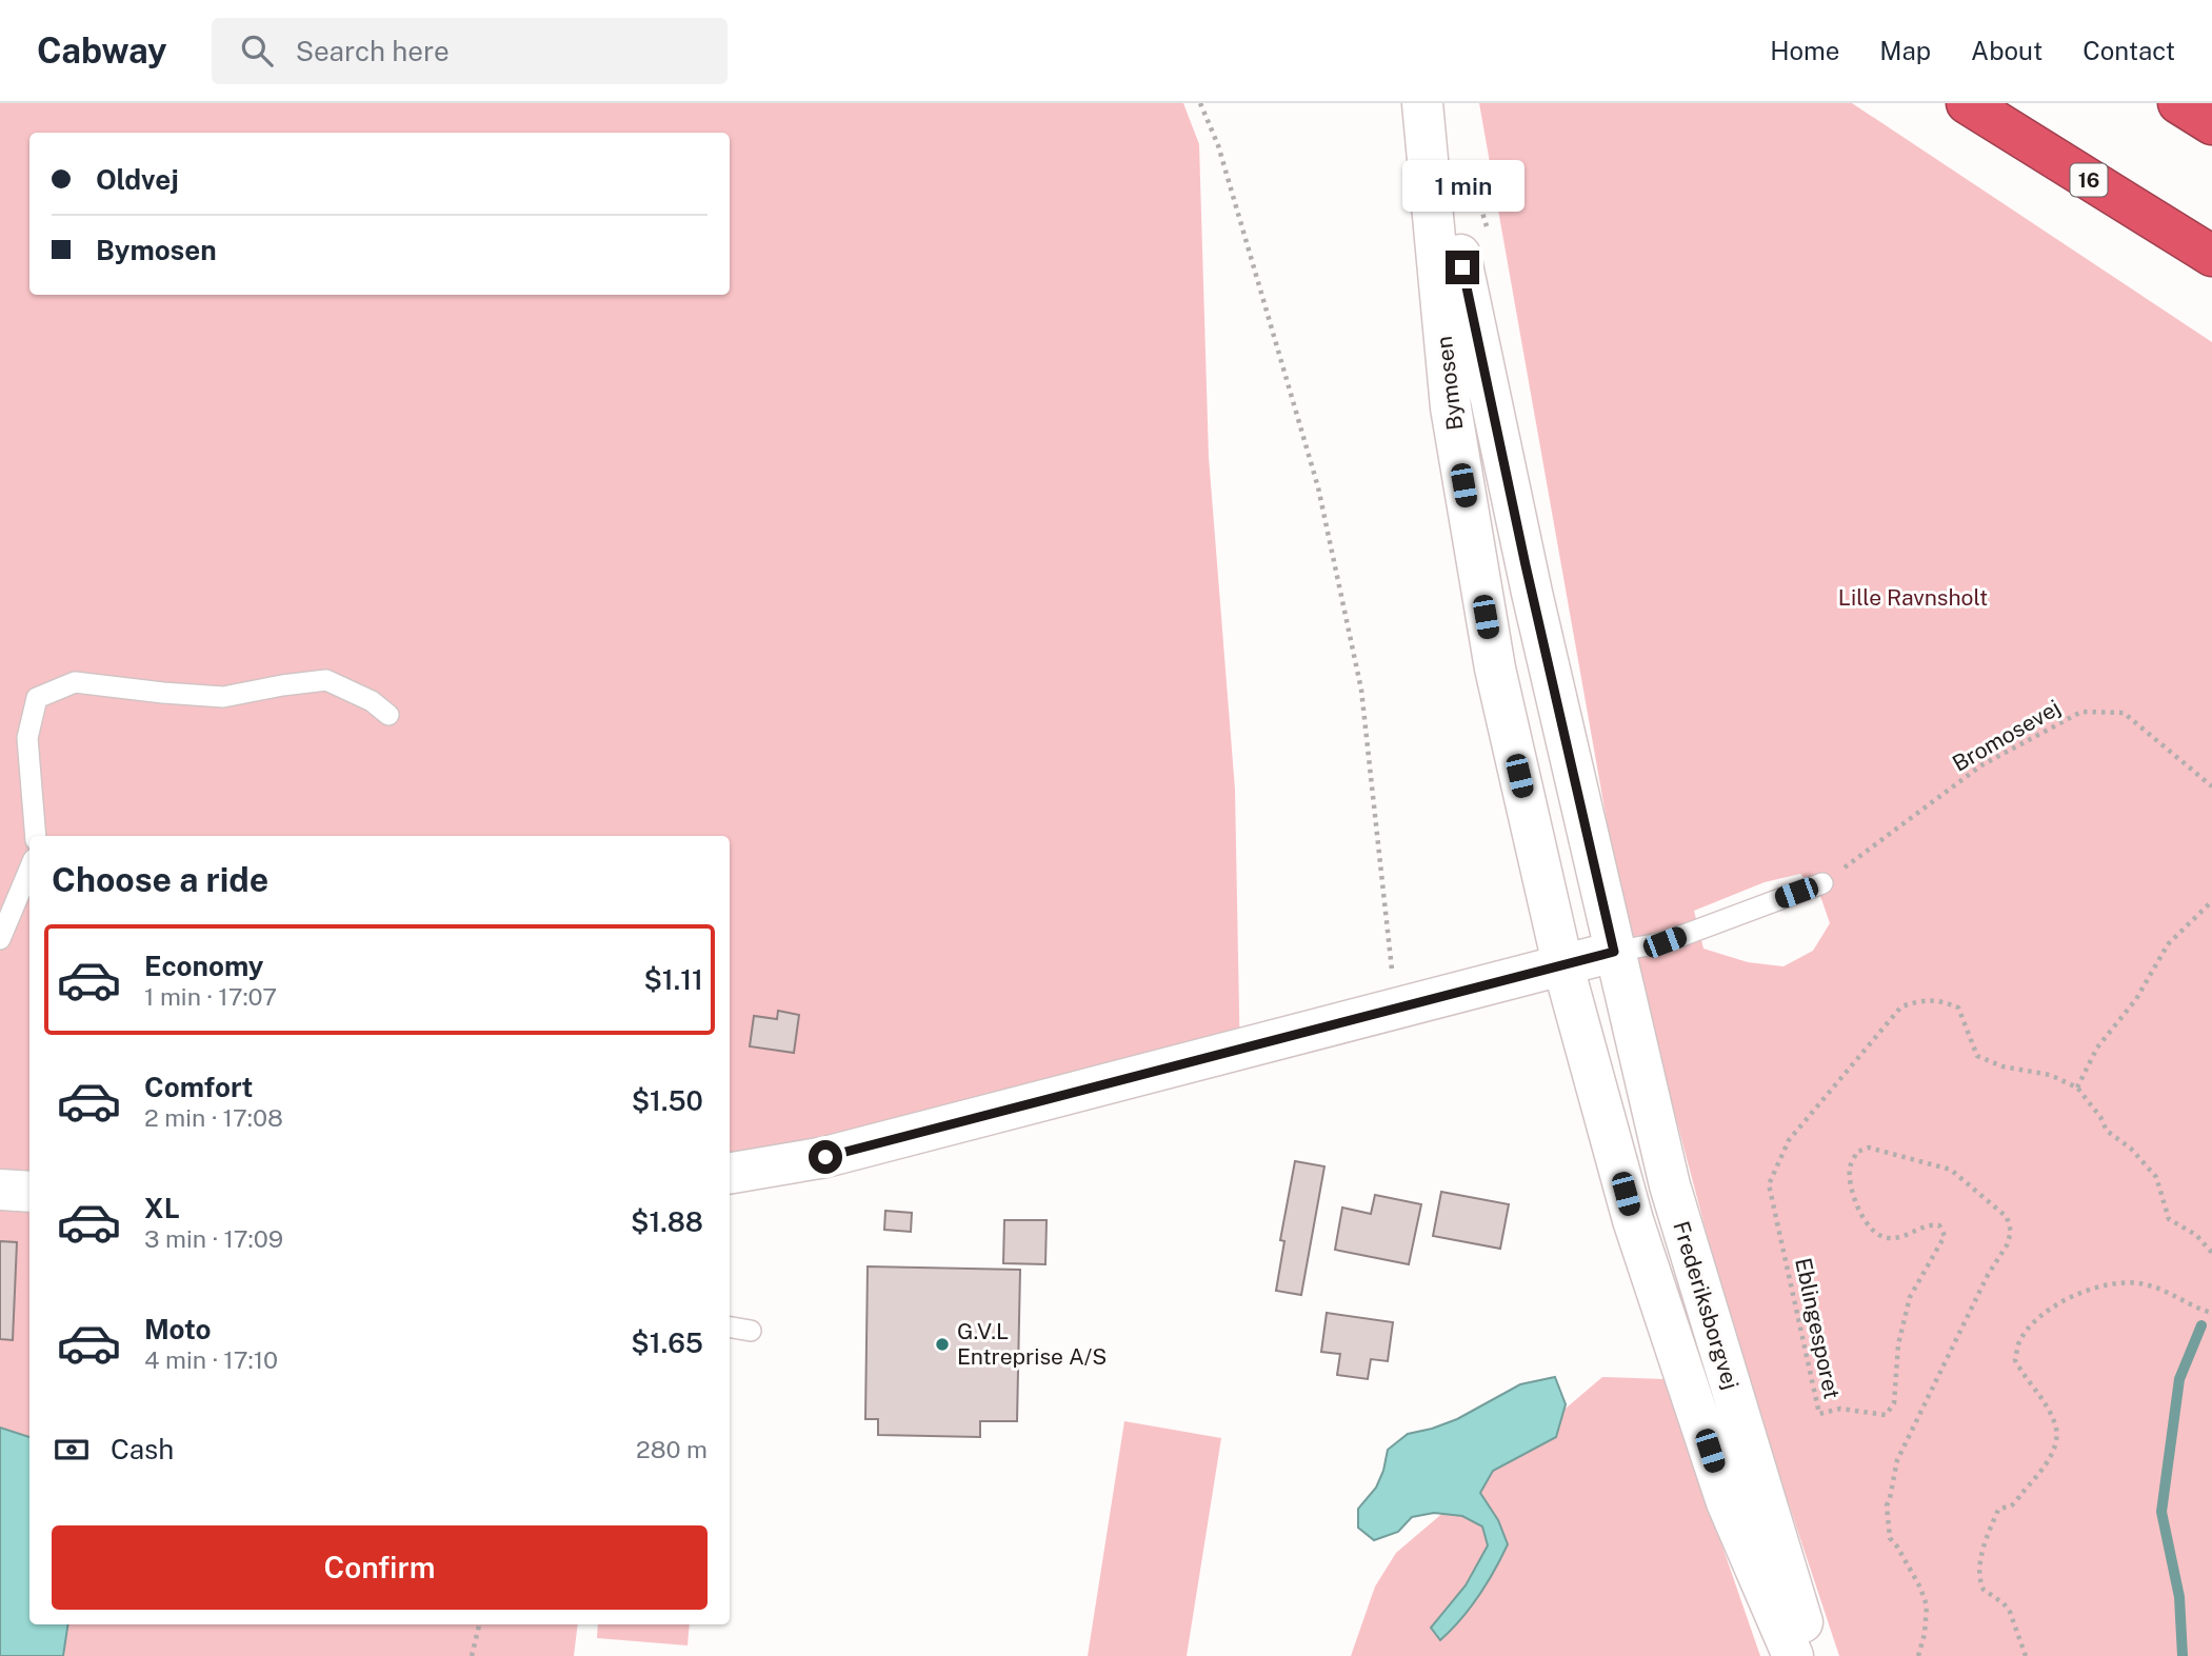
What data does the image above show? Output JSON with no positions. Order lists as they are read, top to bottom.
{
  "streets": {
    "highway": ["16"],
    "street": ["Bymosen", "Frederiksborgvej"],
    "path": ["Bromosevej", "Eblingesporet"]
  },
  "crossings": [
    ["Bymosen", "Frederiksborgvej"]
  ],
  "parks": ["Lille Ravnsholt"],
  "places": ["G.V.L Entreprise A/S"],
  "page": {
    "header": "Cabway",
    "search": "Search here",
    "nav": [
      "Home",
      "Map",
      "About",
      "Contact"
    ],
    "banner": ["Oldvej", "Bymosen"],
    "bubble": "1 min",
    "heading": "Choose a ride",
    "list": [
      {
        "name": "Economy",
        "note": "1 min · 17:07",
        "value": "$1.11"
      },
      {
        "name": "Comfort",
        "note": "2 min · 17:08",
        "value": "$1.50"
      },
      {
        "name": "XL",
        "note": "3 min · 17:09",
        "value": "$1.88"
      },
      {
        "name": "Moto",
        "note": "4 min · 17:10",
        "value": "$1.65"
      }
    ],
    "pay": ["Cash", "280 m"],
    "buttons": "Confirm"
  }
}
